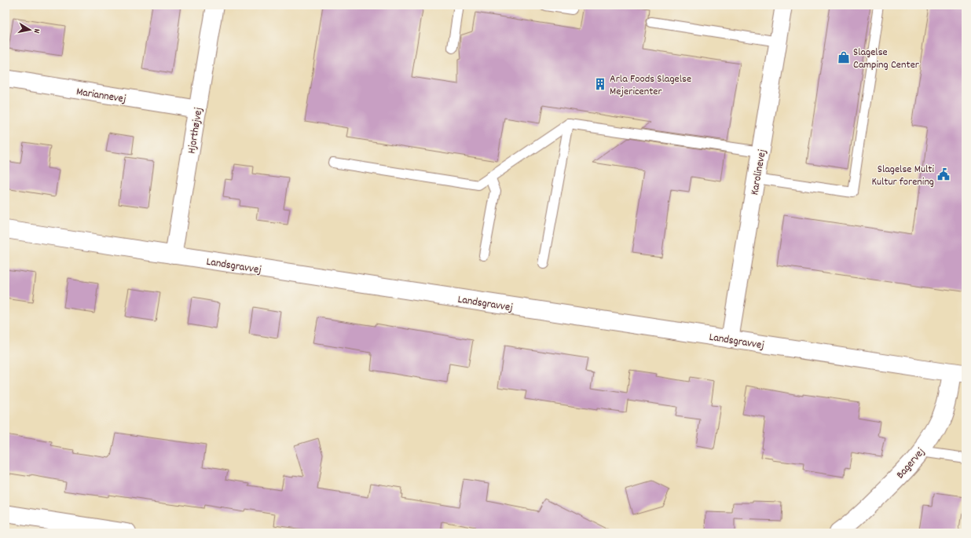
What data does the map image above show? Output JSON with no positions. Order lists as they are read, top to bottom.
{
  "streets": {
    "street": [
      "Mariannevej",
      "Hjorthøjvej",
      "Karolinevej",
      "Landsgravvej",
      "Bagervej"
    ]
  },
  "crossings": [
    ["Mariannevej", "Hjorthøjvej"],
    ["Hjorthøjvej", "Landsgravvej"],
    ["Karolinevej", "Landsgravvej"],
    ["Landsgravvej", "Bagervej"]
  ],
  "places": {
    "shop": ["Slagelse Camping Center"],
    "building": ["Arla Foods Slagelse Mejericenter"],
    "public building": ["Slagelse Multi Kultur forening"]
  },
  "north": "right"
}
